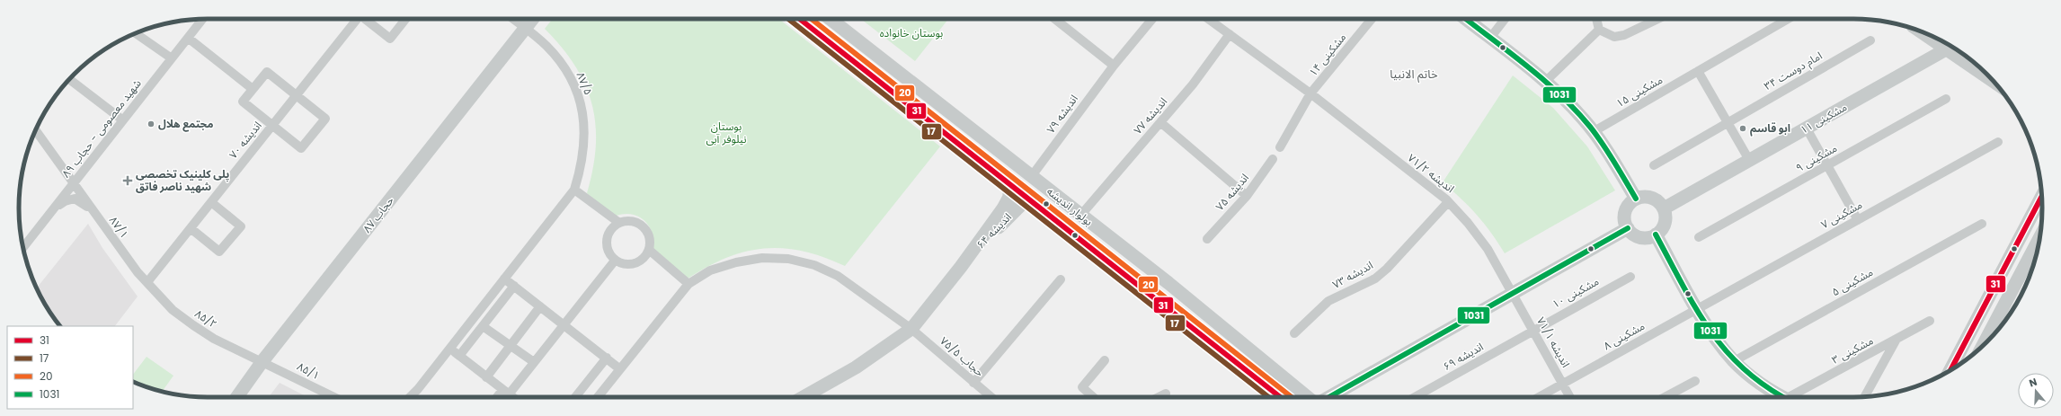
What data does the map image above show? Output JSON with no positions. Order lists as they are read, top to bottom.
{
  "streets": {
    "street": [
      "مشکینی ۱۴",
      "امام دوست ۳۴",
      "۸۷/۵",
      "مشکینی ۱۵",
      "اندیشه ۷۹",
      "اندیشه ۷۷",
      "مشکینی ۱۱",
      "شهید معصومی - حجاب ۸۹",
      "اندیشه ۷۰",
      "مشکینی ۹",
      "اندیشه ۷۱/۲",
      "اندیشه ۷۵",
      "بولوار اندیشه",
      "حجاب ۸۷",
      "مشکینی ۷",
      "۸۷/۱",
      "اندیشه ۶۴",
      "اندیشه ۷۳",
      "مشکینی ۵",
      "مشکینی ۱۰",
      "۸۵/۲",
      "مشکینی ۸",
      "اندیشه ۷۱/۱",
      "مشکینی ۳",
      "حجاب ۷۵/۵",
      "اندیشه ۶۹",
      "۸۵/۱"
    ]
  },
  "crossings": [
    ["مشکینی ۱۴", "اندیشه ۷۱/۲"],
    ["۸۷/۵", "حجاب ۸۷"],
    ["اندیشه ۷۹", "بولوار اندیشه"],
    ["اندیشه ۷۷", "اندیشه ۷۱/۲"],
    ["شهید معصومی - حجاب ۸۹", "۸۷/۱"],
    ["اندیشه ۷۰", "۸۷/۱"],
    ["اندیشه ۷۰", "۸۵/۲"],
    ["اندیشه ۷۱/۲", "اندیشه ۷۳"],
    ["اندیشه ۷۱/۲", "اندیشه ۷۱/۱"],
    ["بولوار اندیشه", "اندیشه ۶۴"],
    ["حجاب ۸۷", "۸۵/۲"],
    ["حجاب ۸۷", "۸۵/۱"],
    ["مشکینی ۷", "مشکینی ۸"],
    ["۸۷/۱", "۸۵/۲"],
    ["مشکینی ۱۰", "اندیشه ۷۱/۱"],
    ["مشکینی ۱۰", "اندیشه ۶۹"],
    ["۸۵/۲", "۸۵/۱"],
    ["مشکینی ۸", "اندیشه ۷۱/۱"],
    ["اندیشه ۷۱/۱", "اندیشه ۶۹"]
  ],
  "districts": ["خاتم الانبیا"],
  "parks": ["بوستان خانواده", "بوستان نیلوفر آبی"],
  "places": {
    "other": ["مجتمع هلال", "ابو قاسم"],
    "health": ["پلی کلینیک تخصصی شهید ناصر فاتق"]
  },
  "lines": [
    "transit line 31",
    "transit line 17",
    "transit line 20",
    "transit line 1031"
  ],
  "legend": [
    "31",
    "17",
    "20",
    "1031"
  ],
  "north": "top"
}
